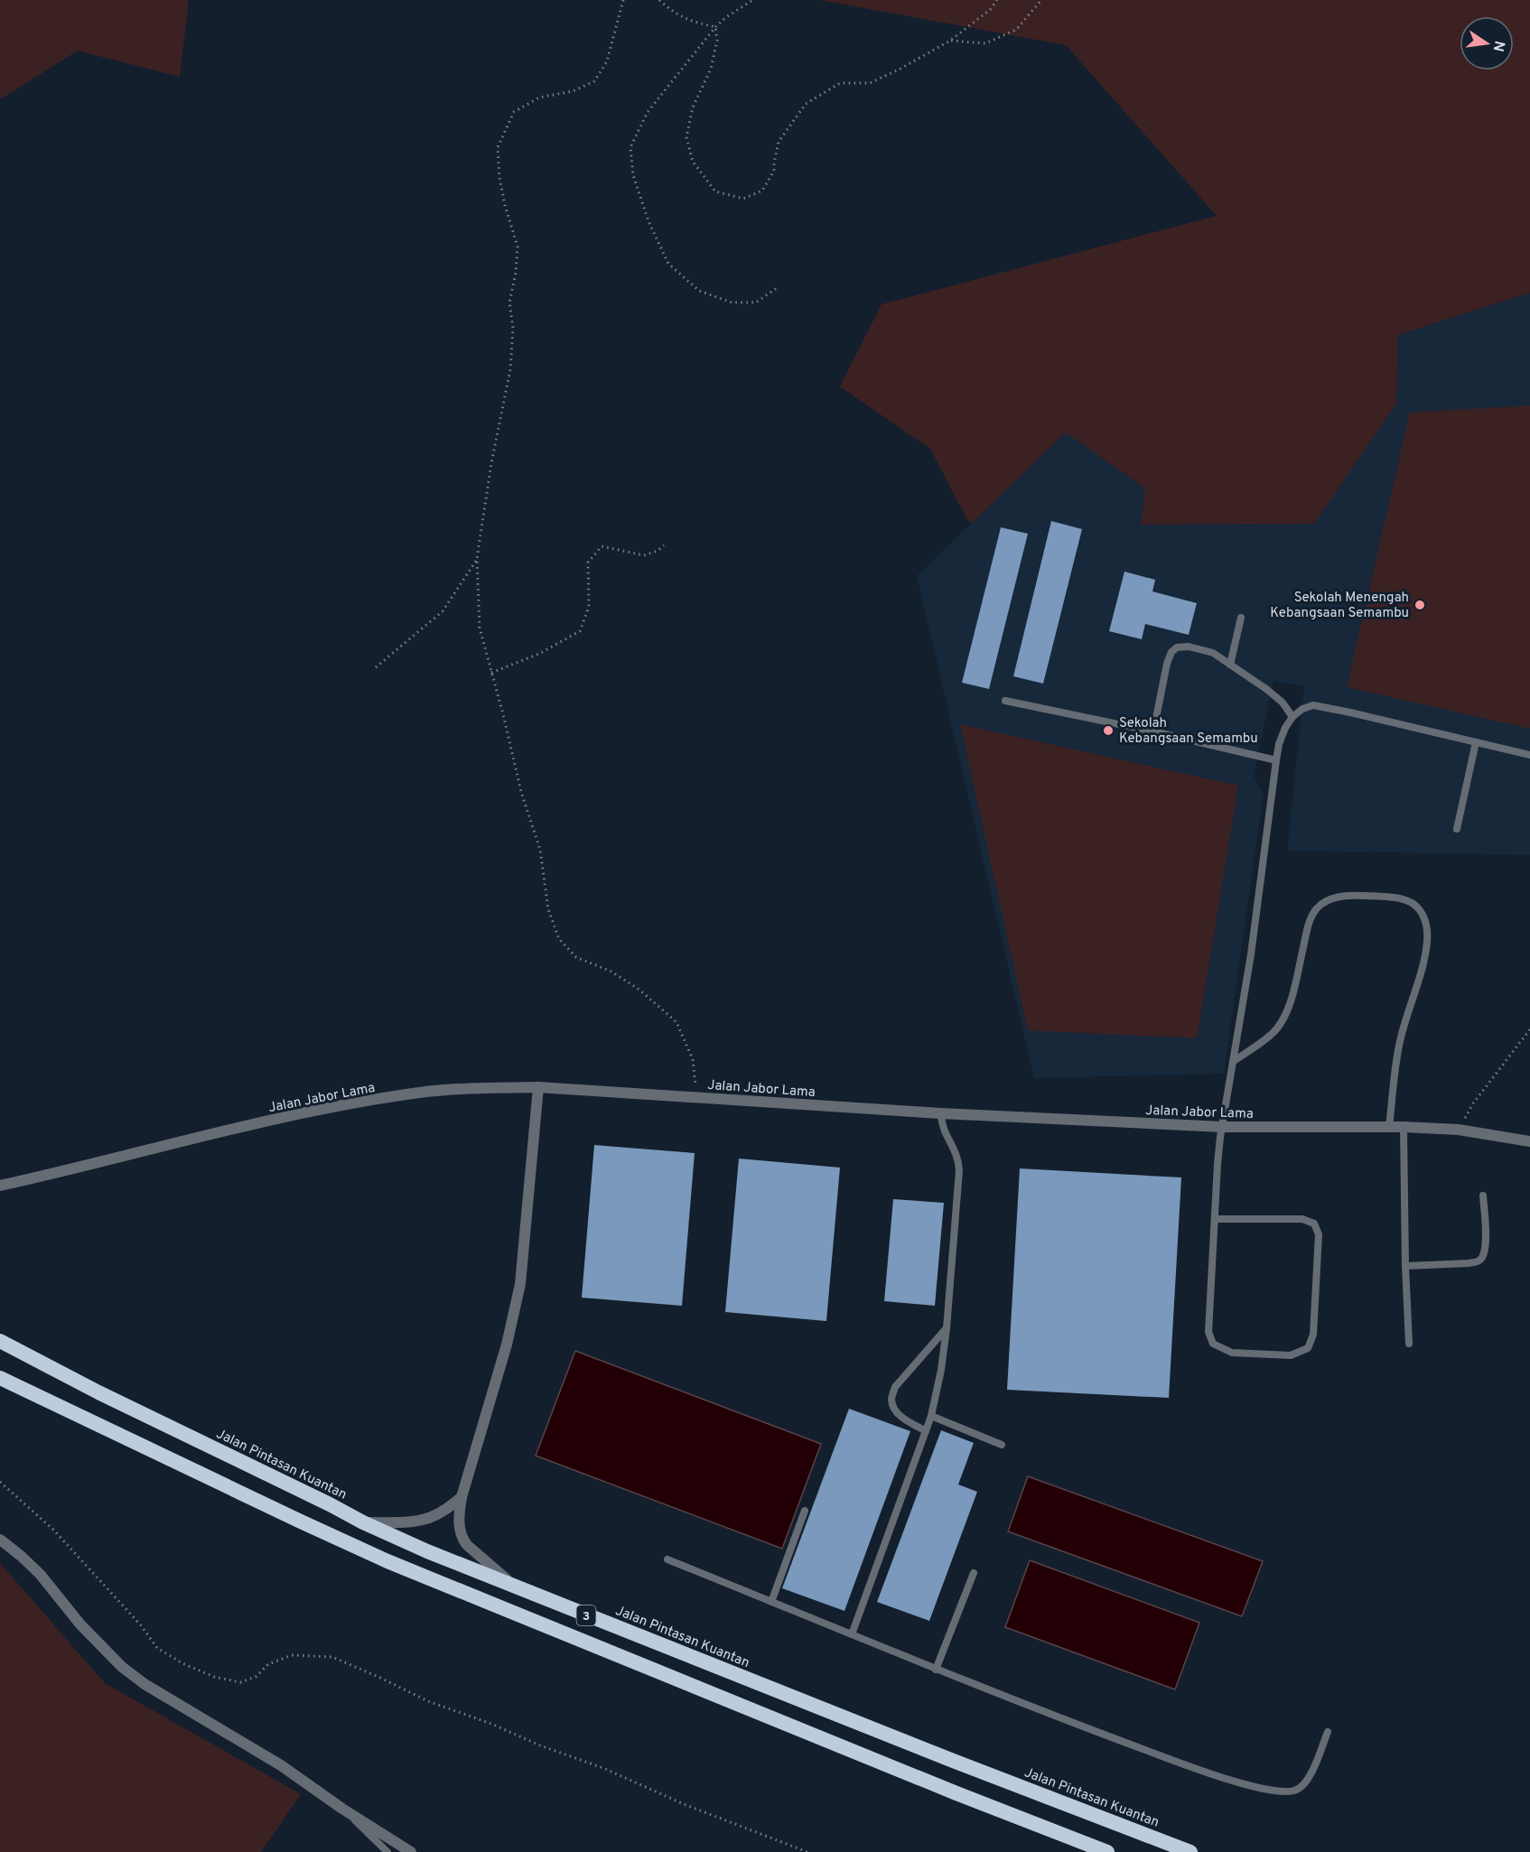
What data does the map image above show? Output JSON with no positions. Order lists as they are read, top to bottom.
{
  "streets": {
    "highway": ["Jalan Pintasan Kuantan", "3"],
    "street": ["Jalan Jabor Lama"]
  },
  "places": ["Sekolah Menengah Kebangsaan Semambu", "Sekolah Kebangsaan Semambu"],
  "north": "right"
}
